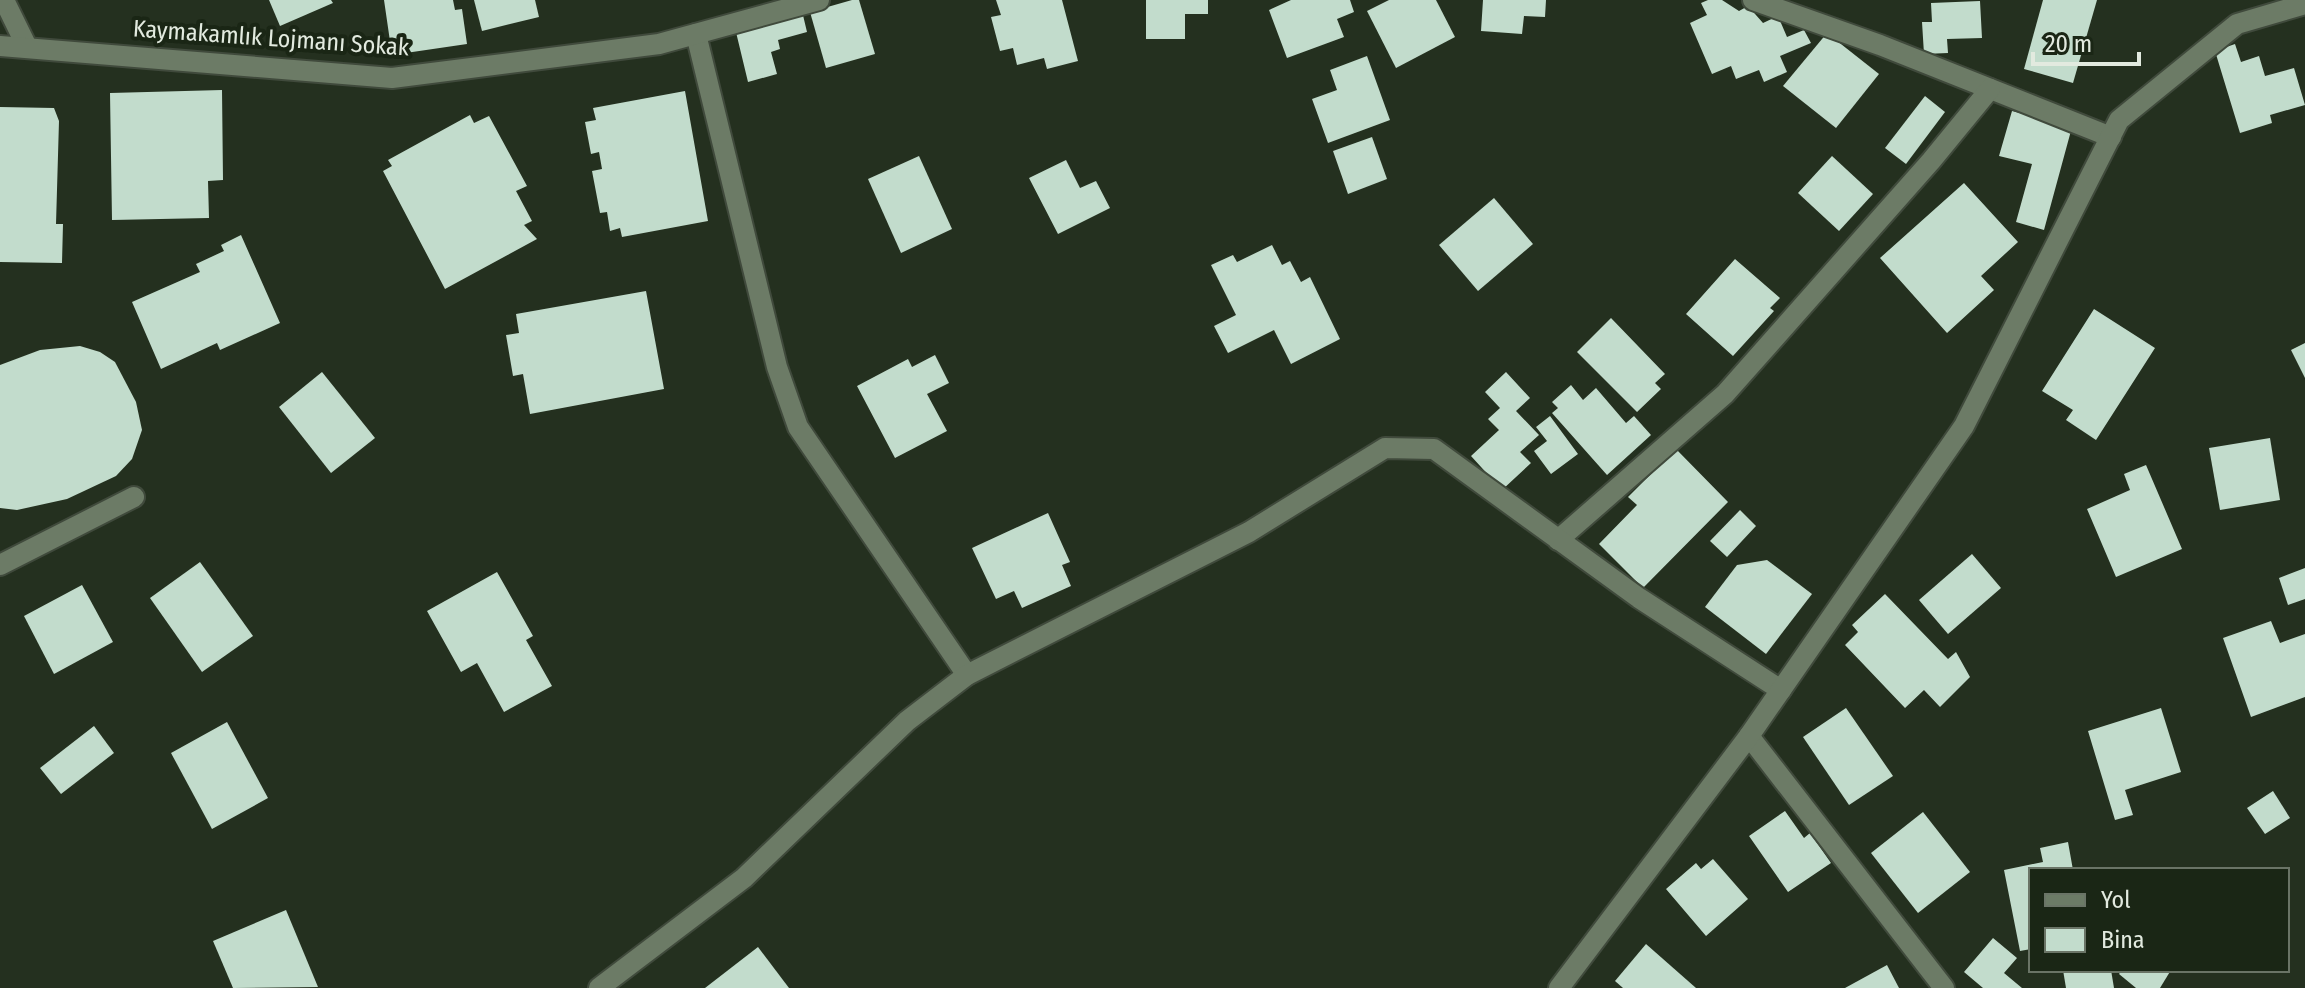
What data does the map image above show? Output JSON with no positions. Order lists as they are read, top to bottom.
{
  "streets": {
    "street": ["Kaymakamlık Lojmanı Sokak"]
  },
  "legend": ["Yol", "Bina"],
  "scale_bar": "20 m"
}
